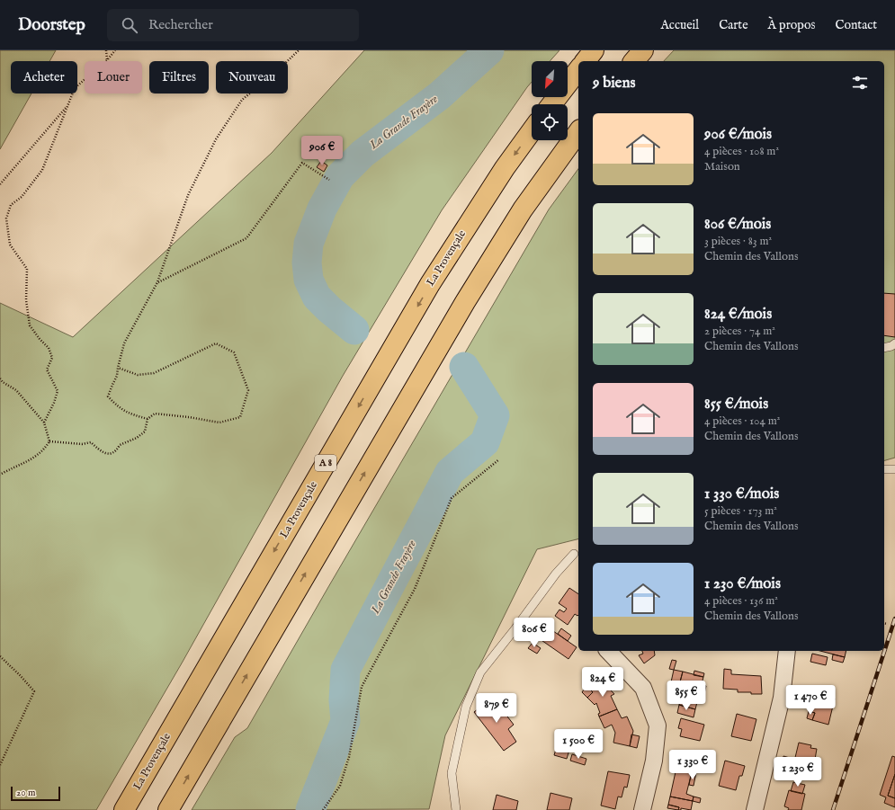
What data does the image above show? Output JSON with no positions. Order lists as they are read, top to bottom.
{
  "streets": {
    "highway": ["La Provençale", "A 8"]
  },
  "water": ["La Grande Frayère"],
  "scale_bar": "20 m",
  "north": "bottom left",
  "page": {
    "header": "Doorstep",
    "search": "Rechercher",
    "nav": [
      "Accueil",
      "Carte",
      "À propos",
      "Contact"
    ],
    "chip": [
      "Acheter",
      "Louer",
      "Filtres",
      "Nouveau"
    ],
    "heading": "9 biens",
    "list": [
      {
        "name": "906 €/mois",
        "note": "4 pièces · 108 m² · Maison"
      },
      {
        "name": "806 €/mois",
        "note": "3 pièces · 83 m² · Chemin des Vallons"
      },
      {
        "name": "824 €/mois",
        "note": "2 pièces · 74 m² · Chemin des Vallons"
      },
      {
        "name": "855 €/mois",
        "note": "4 pièces · 104 m² · Chemin des Vallons"
      },
      {
        "name": "1 330 €/mois",
        "note": "5 pièces · 173 m² · Chemin des Vallons"
      },
      {
        "name": "1 230 €/mois",
        "note": "4 pièces · 136 m² · Chemin des Vallons"
      }
    ],
    "price": [
      "906 €",
      "806 €",
      "824 €",
      "855 €",
      "1 470 €",
      "879 €",
      "1 500 €",
      "1 330 €",
      "1 230 €"
    ],
    "scale": "20 m"
  }
}
